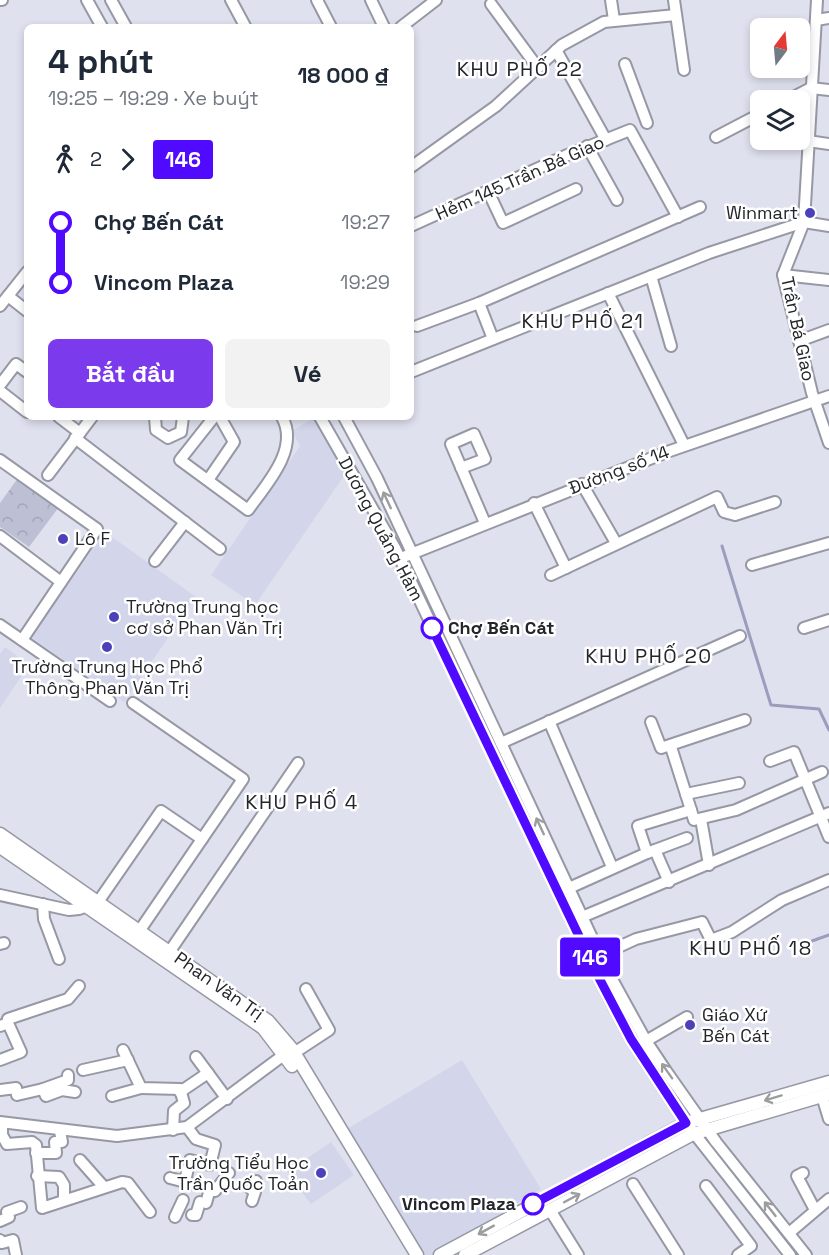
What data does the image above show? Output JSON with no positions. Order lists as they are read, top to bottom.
{
  "streets": {
    "main road": ["Phan Văn Trị"],
    "street": [
      "Hẻm 145 Trần Bá Giao",
      "Trần Bá Giao",
      "Đường số 14",
      "Dương Quảng Hàm"
    ]
  },
  "crossings": [
    ["Trần Bá Giao", "Đường số 14"],
    ["Đường số 14", "Dương Quảng Hàm"]
  ],
  "districts": [
    "KHU PHỐ 22",
    "KHU PHỐ 21",
    "KHU PHỐ 20",
    "KHU PHỐ 4",
    "KHU PHỐ 18"
  ],
  "places": [
    "Winmart",
    "Lô F",
    "Trường Trung học cơ sở Phan Văn Trị",
    "Chợ Bến Cát",
    "Trường Trung Học Phổ Thông Phan Văn Trị",
    "Giáo Xứ Bến Cát",
    "Trường Tiểu Học Trần Quốc Toản",
    "Vincom Plaza"
  ],
  "lines": ["bus line 146"],
  "north": "top",
  "page": {
    "on_map": "146",
    "heading": ["4 phút", "19:25 – 19:29 · Xe buýt", "18 000 ₫"],
    "legs": ["2", "146"],
    "list": [
      {
        "name": "Chợ Bến Cát",
        "value": "19:27"
      },
      {
        "name": "Vincom Plaza",
        "value": "19:29"
      }
    ],
    "buttons": ["Bắt đầu", "Vé"]
  }
}
